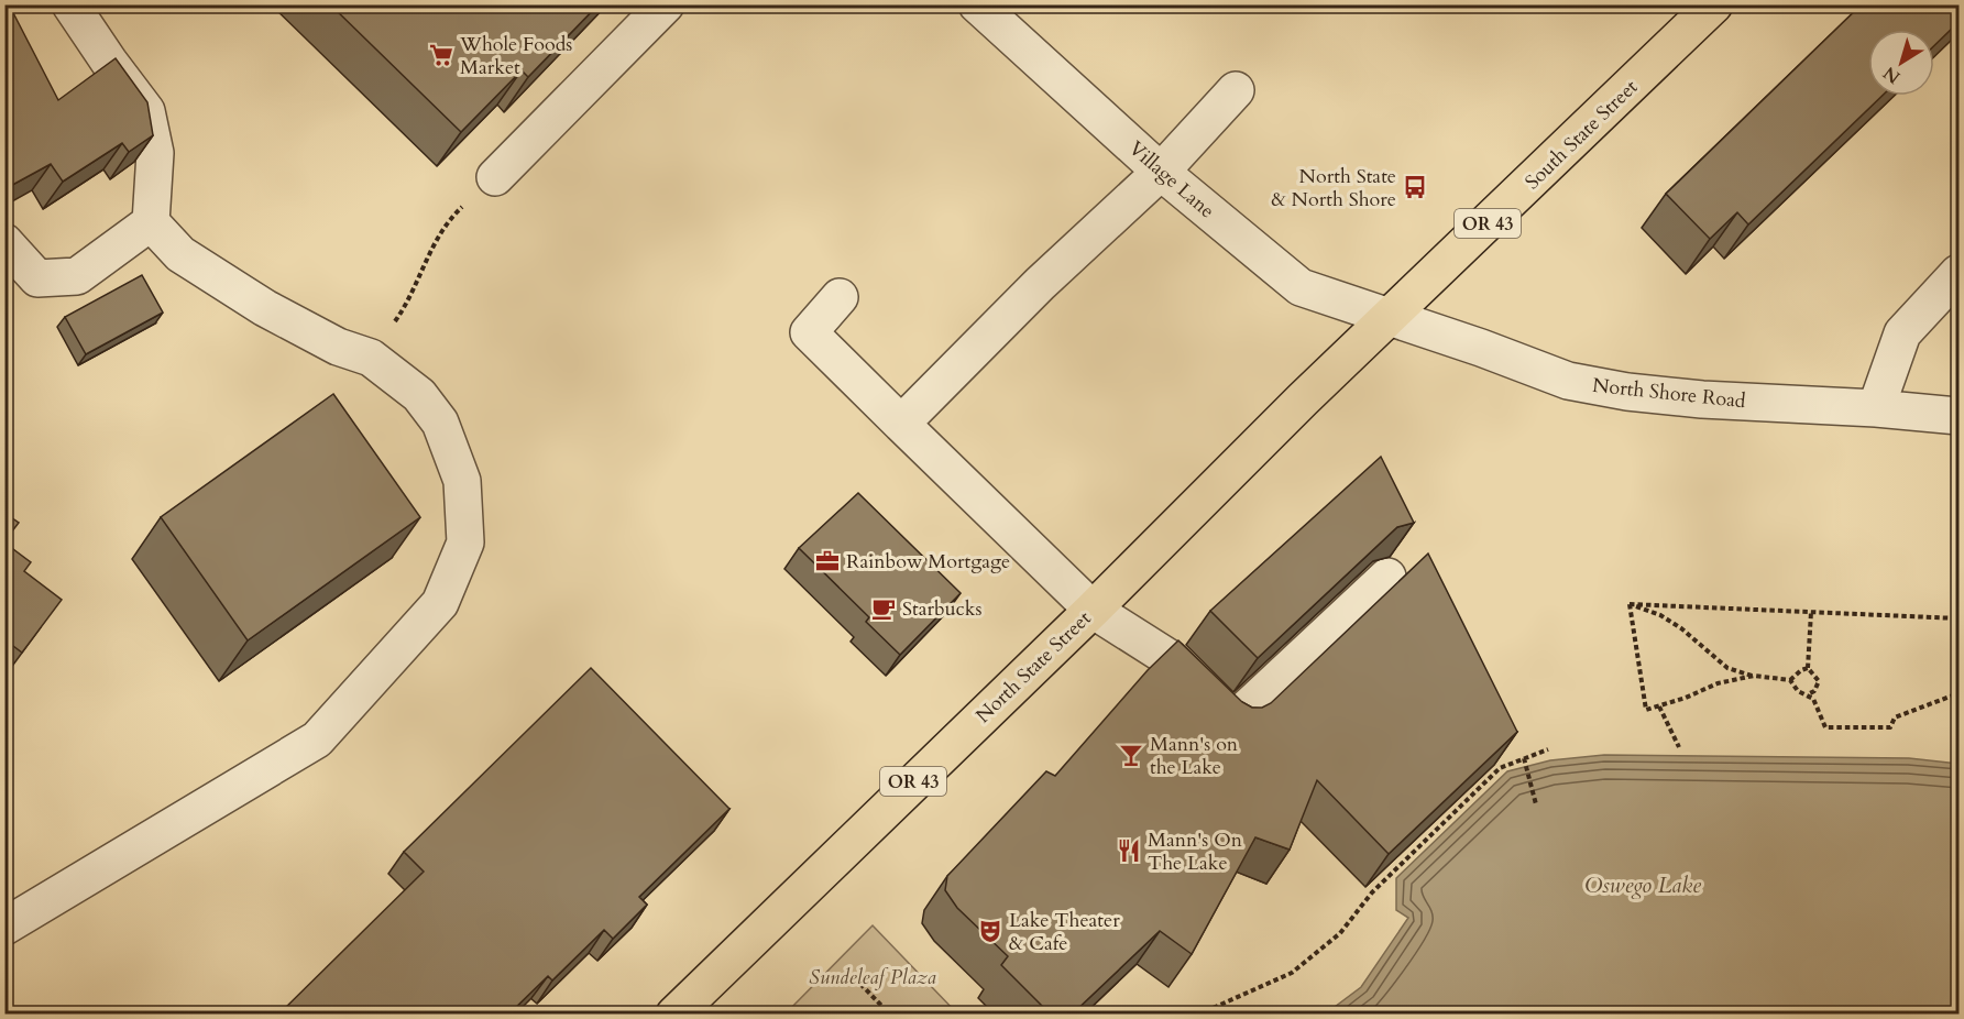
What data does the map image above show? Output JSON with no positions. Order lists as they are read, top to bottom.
{
  "streets": {
    "main road": ["South State Street", "OR 43", "North State Street"],
    "street": ["Village Lane", "North Shore Road"]
  },
  "crossings": [
    ["South State Street", "Village Lane"],
    ["South State Street", "North Shore Road"],
    ["South State Street", "North State Street"],
    ["Village Lane", "North Shore Road"],
    ["Village Lane", "North State Street"],
    ["North Shore Road", "North State Street"]
  ],
  "water": ["Oswego Lake"],
  "parks": ["Sundeleaf Plaza"],
  "places": {
    "supermarket": ["Whole Foods Market"],
    "bus stop": ["North State & North Shore"],
    "office": ["Rainbow Mortgage"],
    "cafe": ["Starbucks"],
    "bar": ["Mann's on the Lake"],
    "restaurant": ["Mann's On The Lake"],
    "theatre": ["Lake Theater & Cafe"]
  },
  "north": "bottom left"
}
